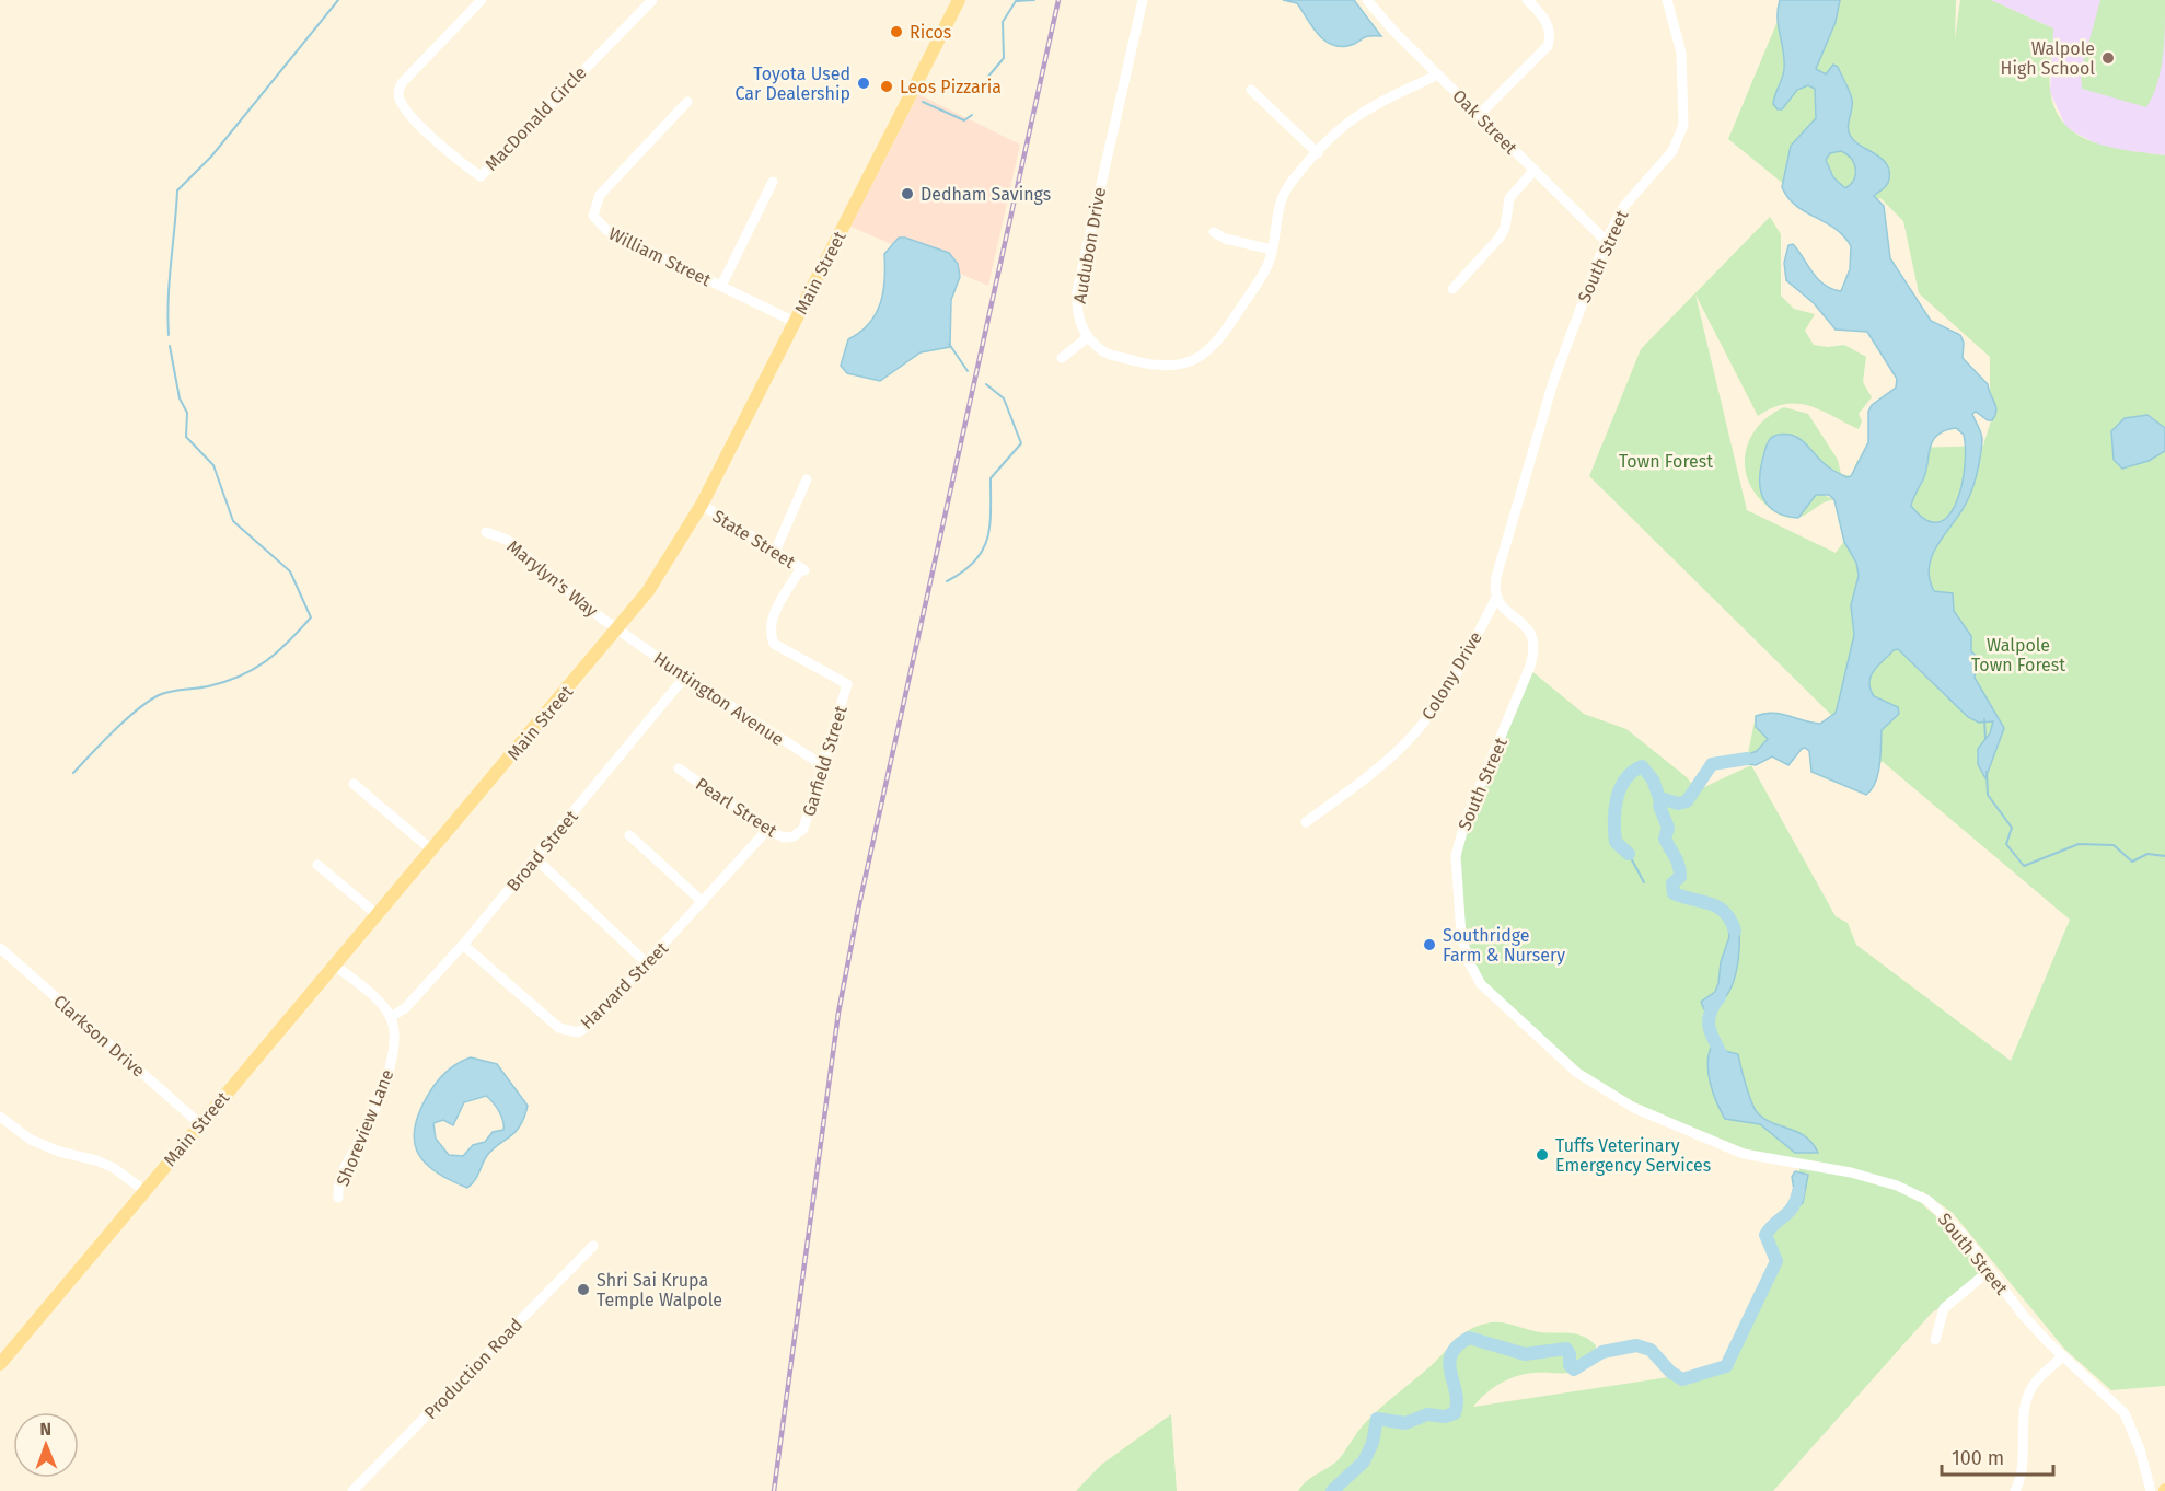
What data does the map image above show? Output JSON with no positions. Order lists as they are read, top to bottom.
{
  "streets": {
    "main road": ["Main Street"],
    "street": [
      "MacDonald Circle",
      "Oak Street",
      "Audubon Drive",
      "William Street",
      "South Street",
      "State Street",
      "Marylyn's Way",
      "Colony Drive",
      "Huntington Avenue",
      "Garfield Street",
      "Pearl Street",
      "Broad Street",
      "Harvard Street",
      "Clarkson Drive",
      "Shoreview Lane",
      "Production Road"
    ]
  },
  "crossings": [
    ["Oak Street", "South Street"],
    ["William Street", "Main Street"],
    ["South Street", "Colony Drive"],
    ["Main Street", "State Street"],
    ["Main Street", "Marylyn's Way"],
    ["Main Street", "Huntington Avenue"],
    ["Main Street", "Clarkson Drive"],
    ["State Street", "Garfield Street"],
    ["Marylyn's Way", "Huntington Avenue"],
    ["Huntington Avenue", "Garfield Street"],
    ["Huntington Avenue", "Broad Street"],
    ["Garfield Street", "Pearl Street"],
    ["Pearl Street", "Harvard Street"],
    ["Broad Street", "Harvard Street"],
    ["Broad Street", "Shoreview Lane"]
  ],
  "parks": ["Town Forest", "Walpole Town Forest"],
  "places": [
    "Ricos",
    "Walpole High School",
    "Toyota Used Car Dealership",
    "Leos Pizzaria",
    "Dedham Savings",
    "Southridge Farm & Nursery",
    "Tuffs Veterinary Emergency Services",
    "Shri Sai Krupa Temple Walpole"
  ],
  "scale_bar": "100 m",
  "north": "top"
}
